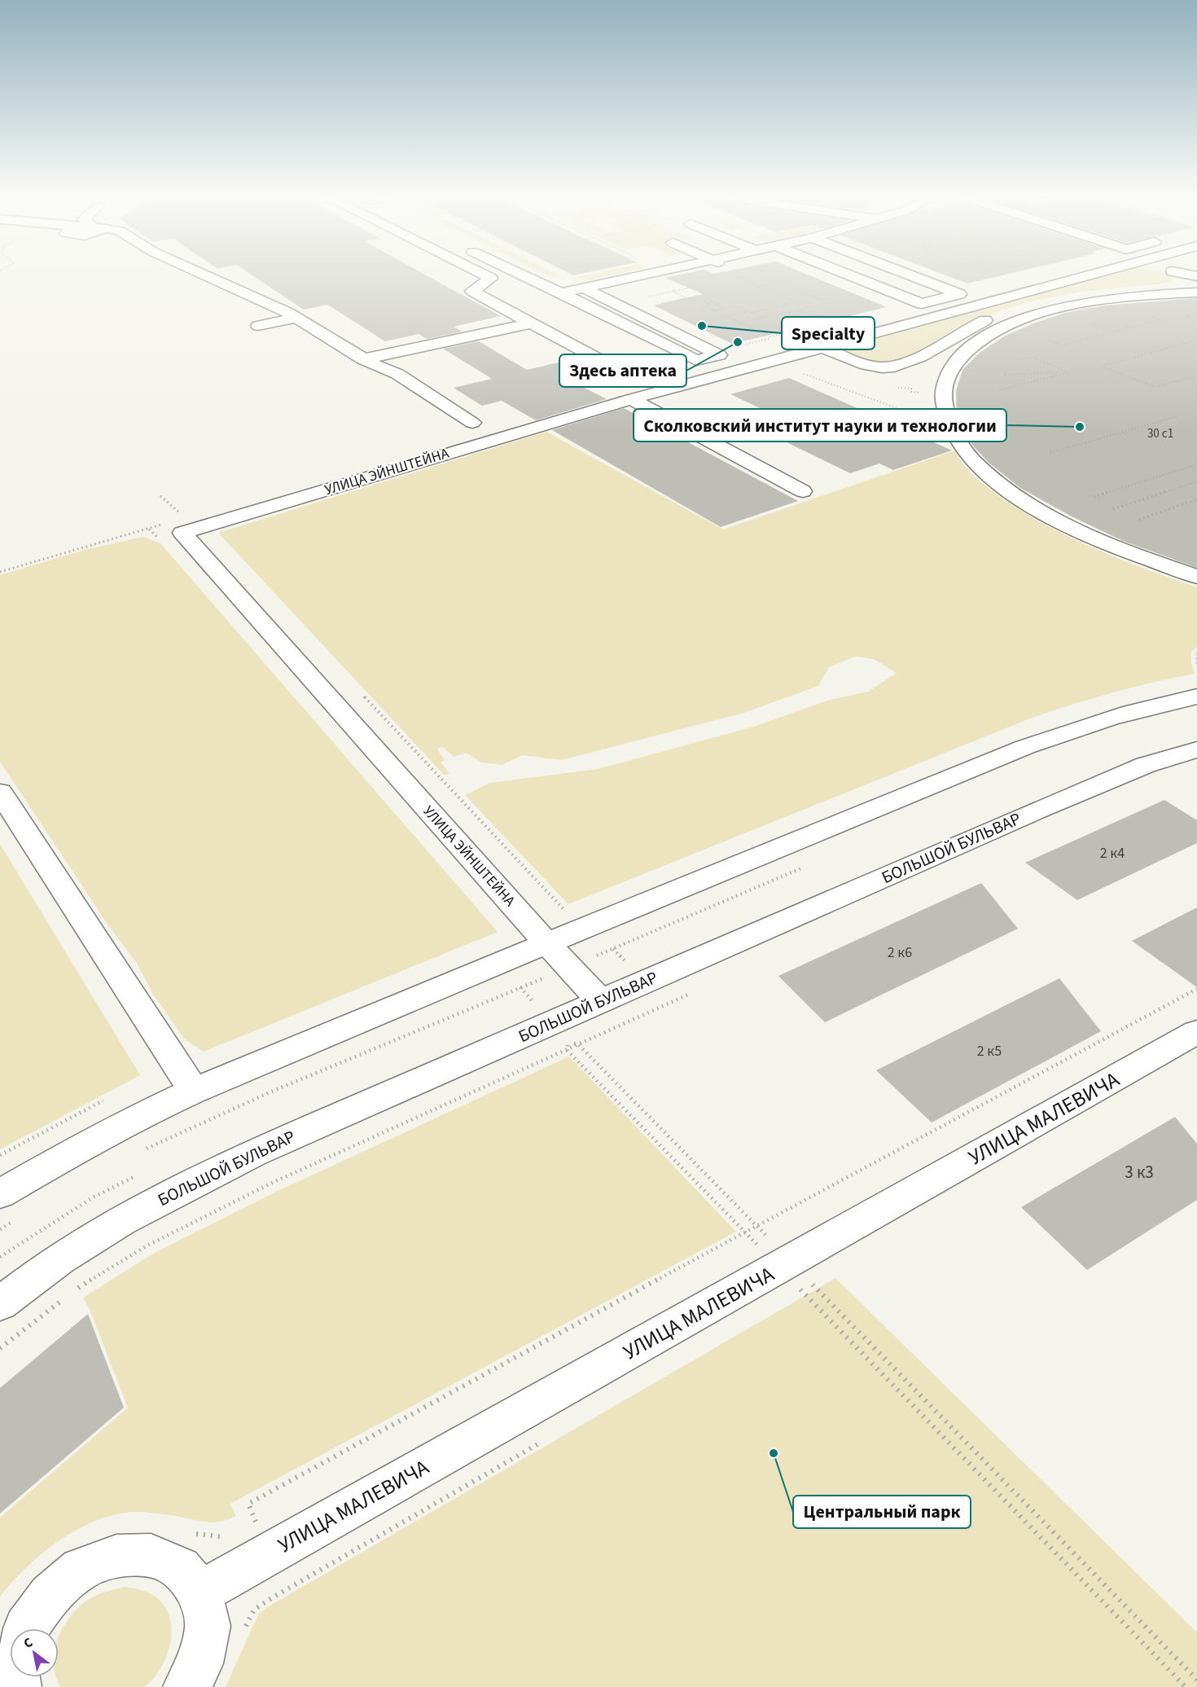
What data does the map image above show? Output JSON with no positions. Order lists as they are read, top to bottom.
{
  "streets": {
    "street": ["УЛИЦА ЭЙНШТЕЙНА", "БОЛЬШОЙ БУЛЬВАР", "УЛИЦА МАЛЕВИЧА"]
  },
  "crossings": [
    ["УЛИЦА ЭЙНШТЕЙНА", "БОЛЬШОЙ БУЛЬВАР"]
  ],
  "places": [
    "Specialty",
    "Здесь аптека",
    "Сколковский институт науки и технологии",
    "Центральный парк"
  ],
  "house_numbers": [
    "30 с1",
    "2 к4",
    "2 к6",
    "2 к5",
    "3 к3"
  ],
  "north": "top left"
}
